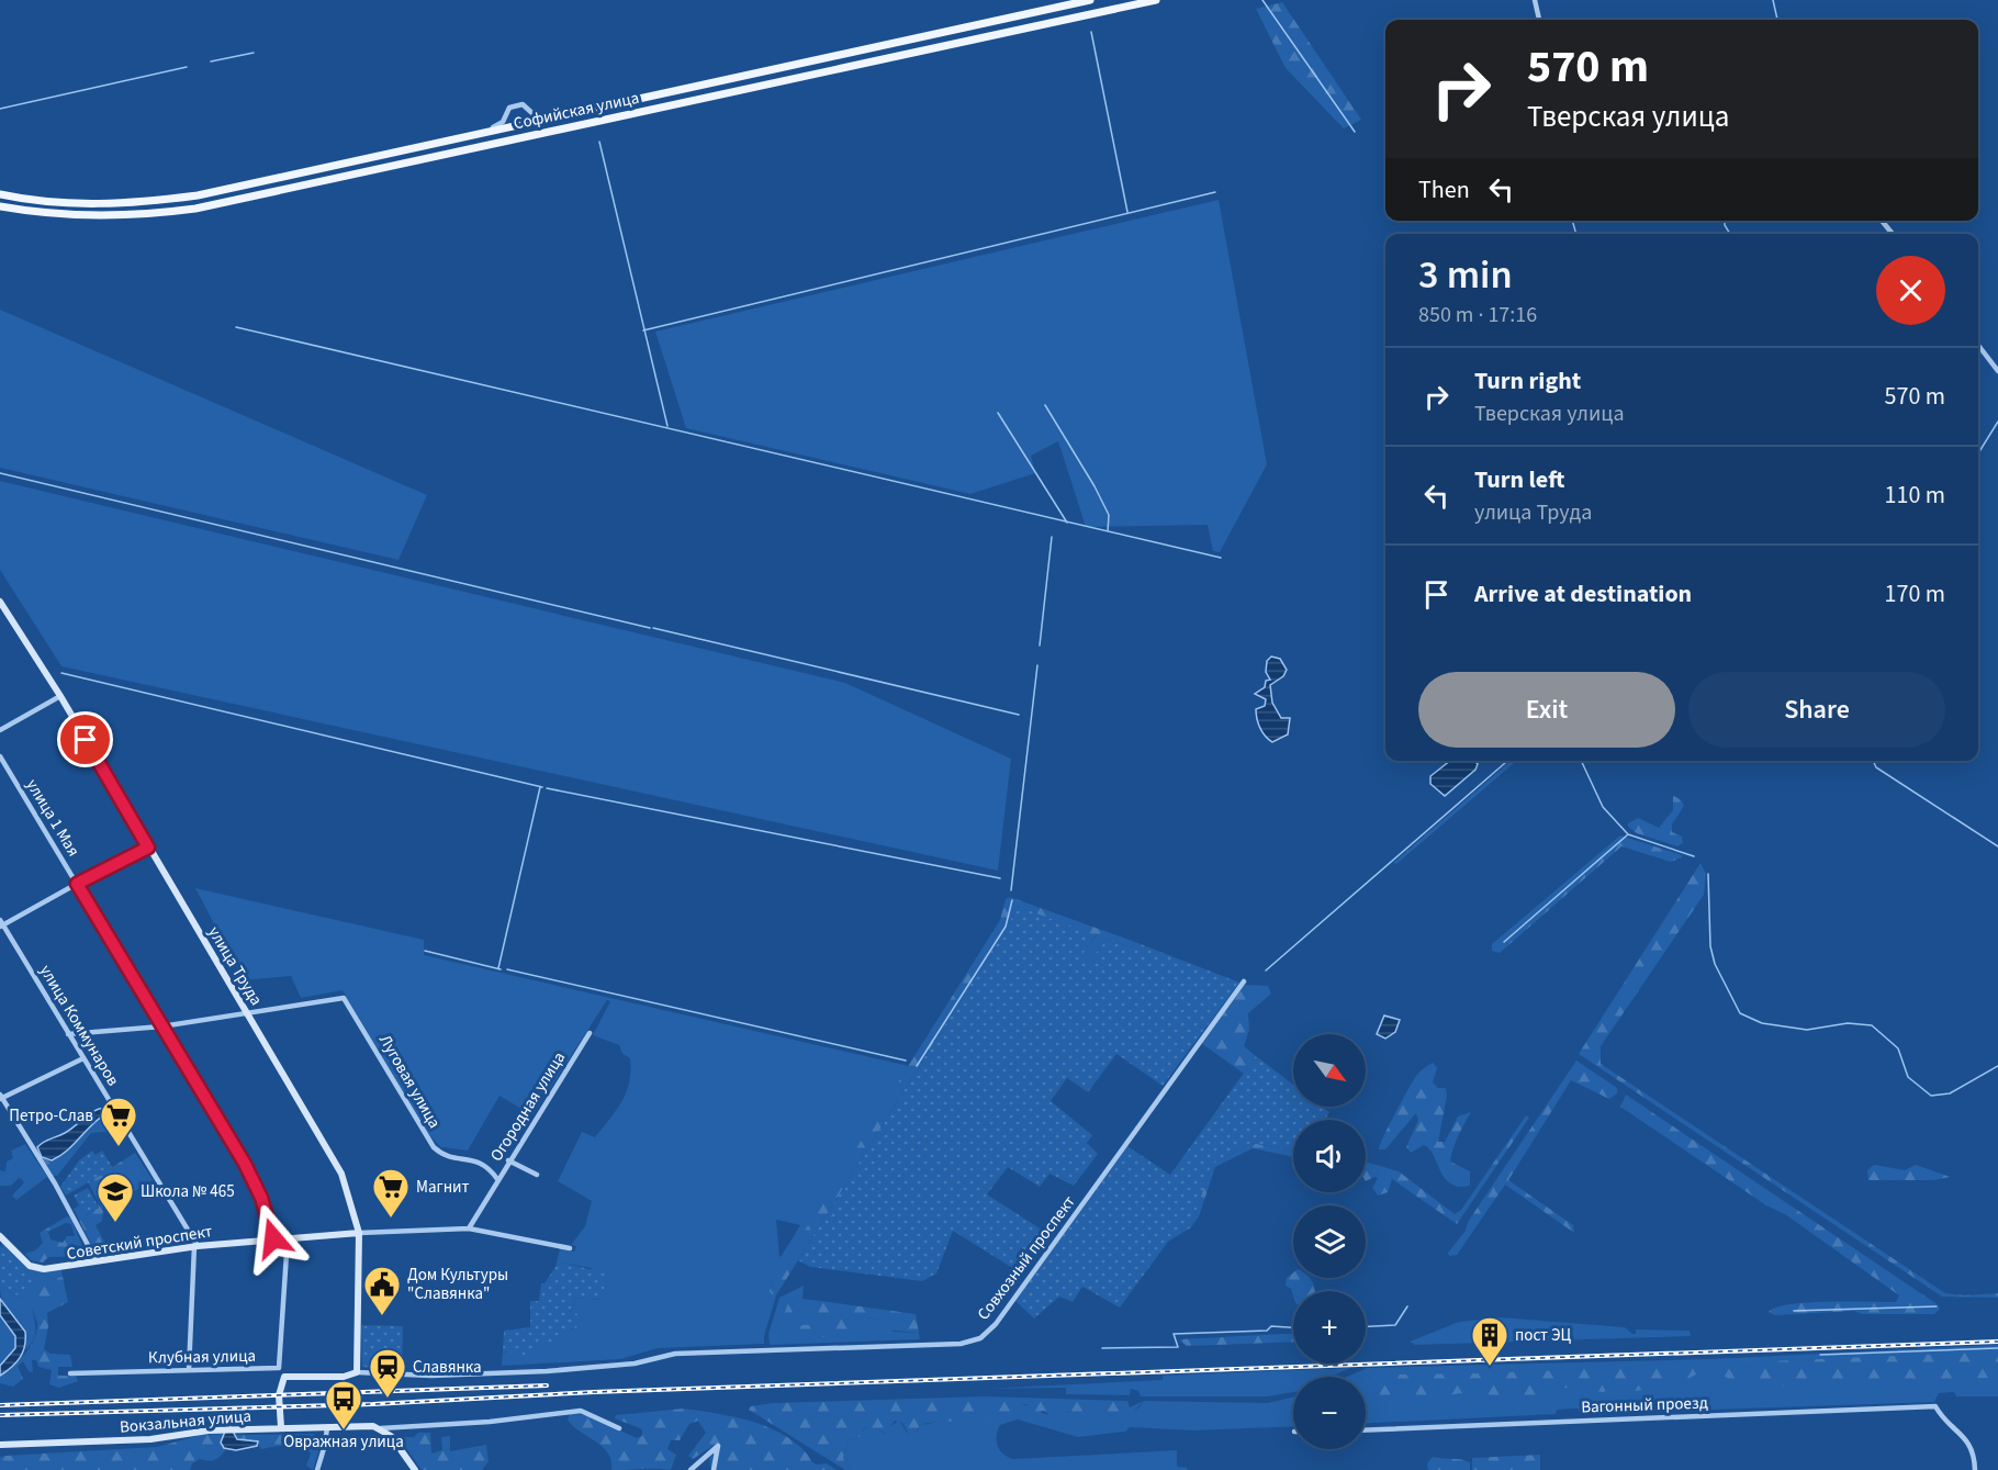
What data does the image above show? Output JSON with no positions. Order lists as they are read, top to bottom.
{
  "streets": {
    "main road": ["Софийская улица"],
    "street": [
      "улица 1 Мая",
      "улица Труда",
      "улица Коммунаров",
      "Луговая улица",
      "Огородная улица",
      "Советский проспект",
      "Совхозный проспект",
      "Клубная улица",
      "Вагонный проезд",
      "Вокзальная улица"
    ]
  },
  "crossings": [
    ["улица 1 Мая", "Советский проспект"],
    ["улица Труда", "Луговая улица"],
    ["улица Труда", "Советский проспект"],
    ["улица Труда", "Совхозный проспект"],
    ["улица Коммунаров", "Советский проспект"],
    ["Луговая улица", "Огородная улица"],
    ["Огородная улица", "Советский проспект"]
  ],
  "places": {
    "supermarket": ["Петро-Слав", "Магнит"],
    "school or university": ["Школа № 465"],
    "public building": ["Дом Культуры \"Славянка\""],
    "building": ["пост ЭЦ"],
    "station": ["Славянка"],
    "bus stop": ["Овражная улица"]
  },
  "north": "bottom right",
  "page": {
    "turn": ["570 m", "Тверская улица"],
    "then": "Then",
    "heading": ["3 min", "850 m · 17:16"],
    "list": [
      {
        "name": "Turn right",
        "note": "Тверская улица",
        "value": "570 m"
      },
      {
        "name": "Turn left",
        "note": "улица Труда",
        "value": "110 m"
      },
      {
        "name": "Arrive at destination",
        "value": "170 m"
      }
    ],
    "buttons": ["Exit", "Share"],
    "map_buttons": ["+", "−"]
  }
}
